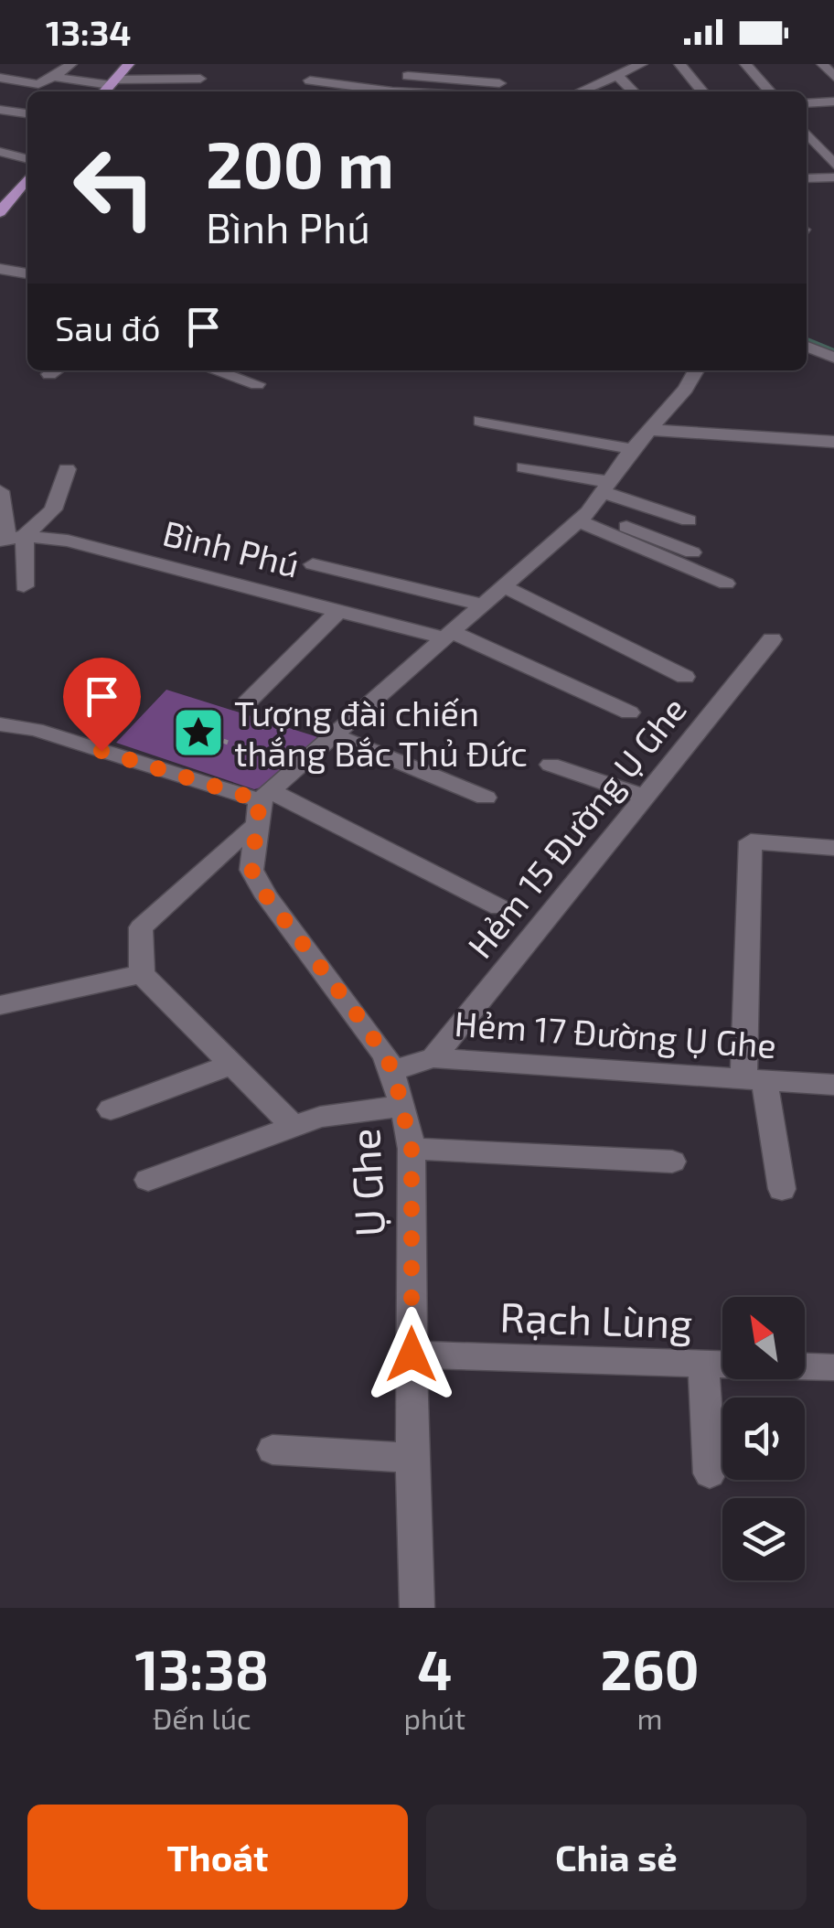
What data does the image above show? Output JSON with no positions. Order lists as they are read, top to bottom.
{
  "streets": {
    "street": [
      "Bình Phú",
      "Hẻm 15 Đường Ụ Ghe",
      "Hẻm 17 Đường Ụ Ghe",
      "Ụ Ghe",
      "Rạch Lùng"
    ]
  },
  "crossings": [
    ["Hẻm 15 Đường Ụ Ghe", "Hẻm 17 Đường Ụ Ghe"],
    ["Hẻm 17 Đường Ụ Ghe", "Ụ Ghe"],
    ["Ụ Ghe", "Rạch Lùng"]
  ],
  "places": {
    "place": ["Tượng đài chiến thắng Bắc Thủ Đức"]
  },
  "north": "top left",
  "page": {
    "status": "13:34",
    "turn": ["200 m", "Bình Phú"],
    "then": "Sau đó",
    "eta": [
      "13:38",
      "Đến lúc",
      "4",
      "phút",
      "260",
      "m"
    ],
    "buttons": ["Thoát", "Chia sẻ"]
  }
}
